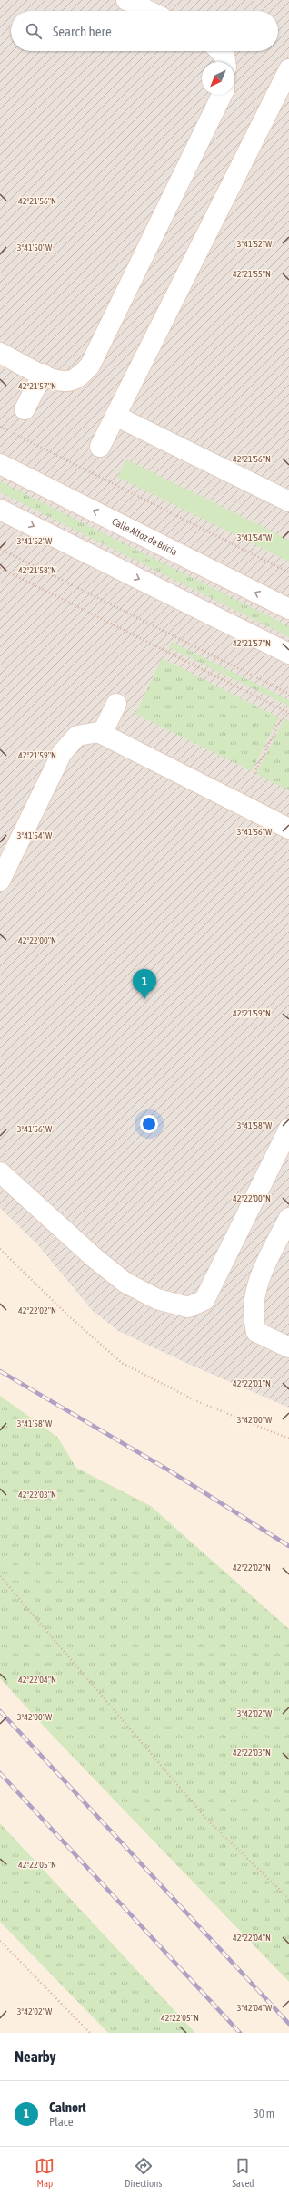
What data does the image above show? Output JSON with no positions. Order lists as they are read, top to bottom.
{
  "streets": {
    "street": ["Calle Alfoz de Bricia"]
  },
  "north": "bottom left",
  "page": {
    "search": "Search here",
    "pins": "1",
    "heading": "Nearby",
    "list": [
      {
        "mark": "1",
        "name": "Calnort",
        "note": "Place",
        "value": "30 m"
      }
    ],
    "nav": ["Map", "Directions", "Saved"]
  },
  "coordinates": [
    "42°21'56\"N",
    "3°41'52\"W",
    "3°41'50\"W",
    "42°21'55\"N",
    "42°21'57\"N",
    "3°41'54\"W",
    "42°21'58\"N",
    "42°21'59\"N",
    "3°41'56\"W",
    "42°22'00\"N",
    "3°41'58\"W",
    "42°22'02\"N",
    "42°22'01\"N",
    "3°42'00\"W",
    "42°22'03\"N",
    "42°22'04\"N",
    "3°42'02\"W",
    "42°22'05\"N",
    "3°42'04\"W"
  ]
}
